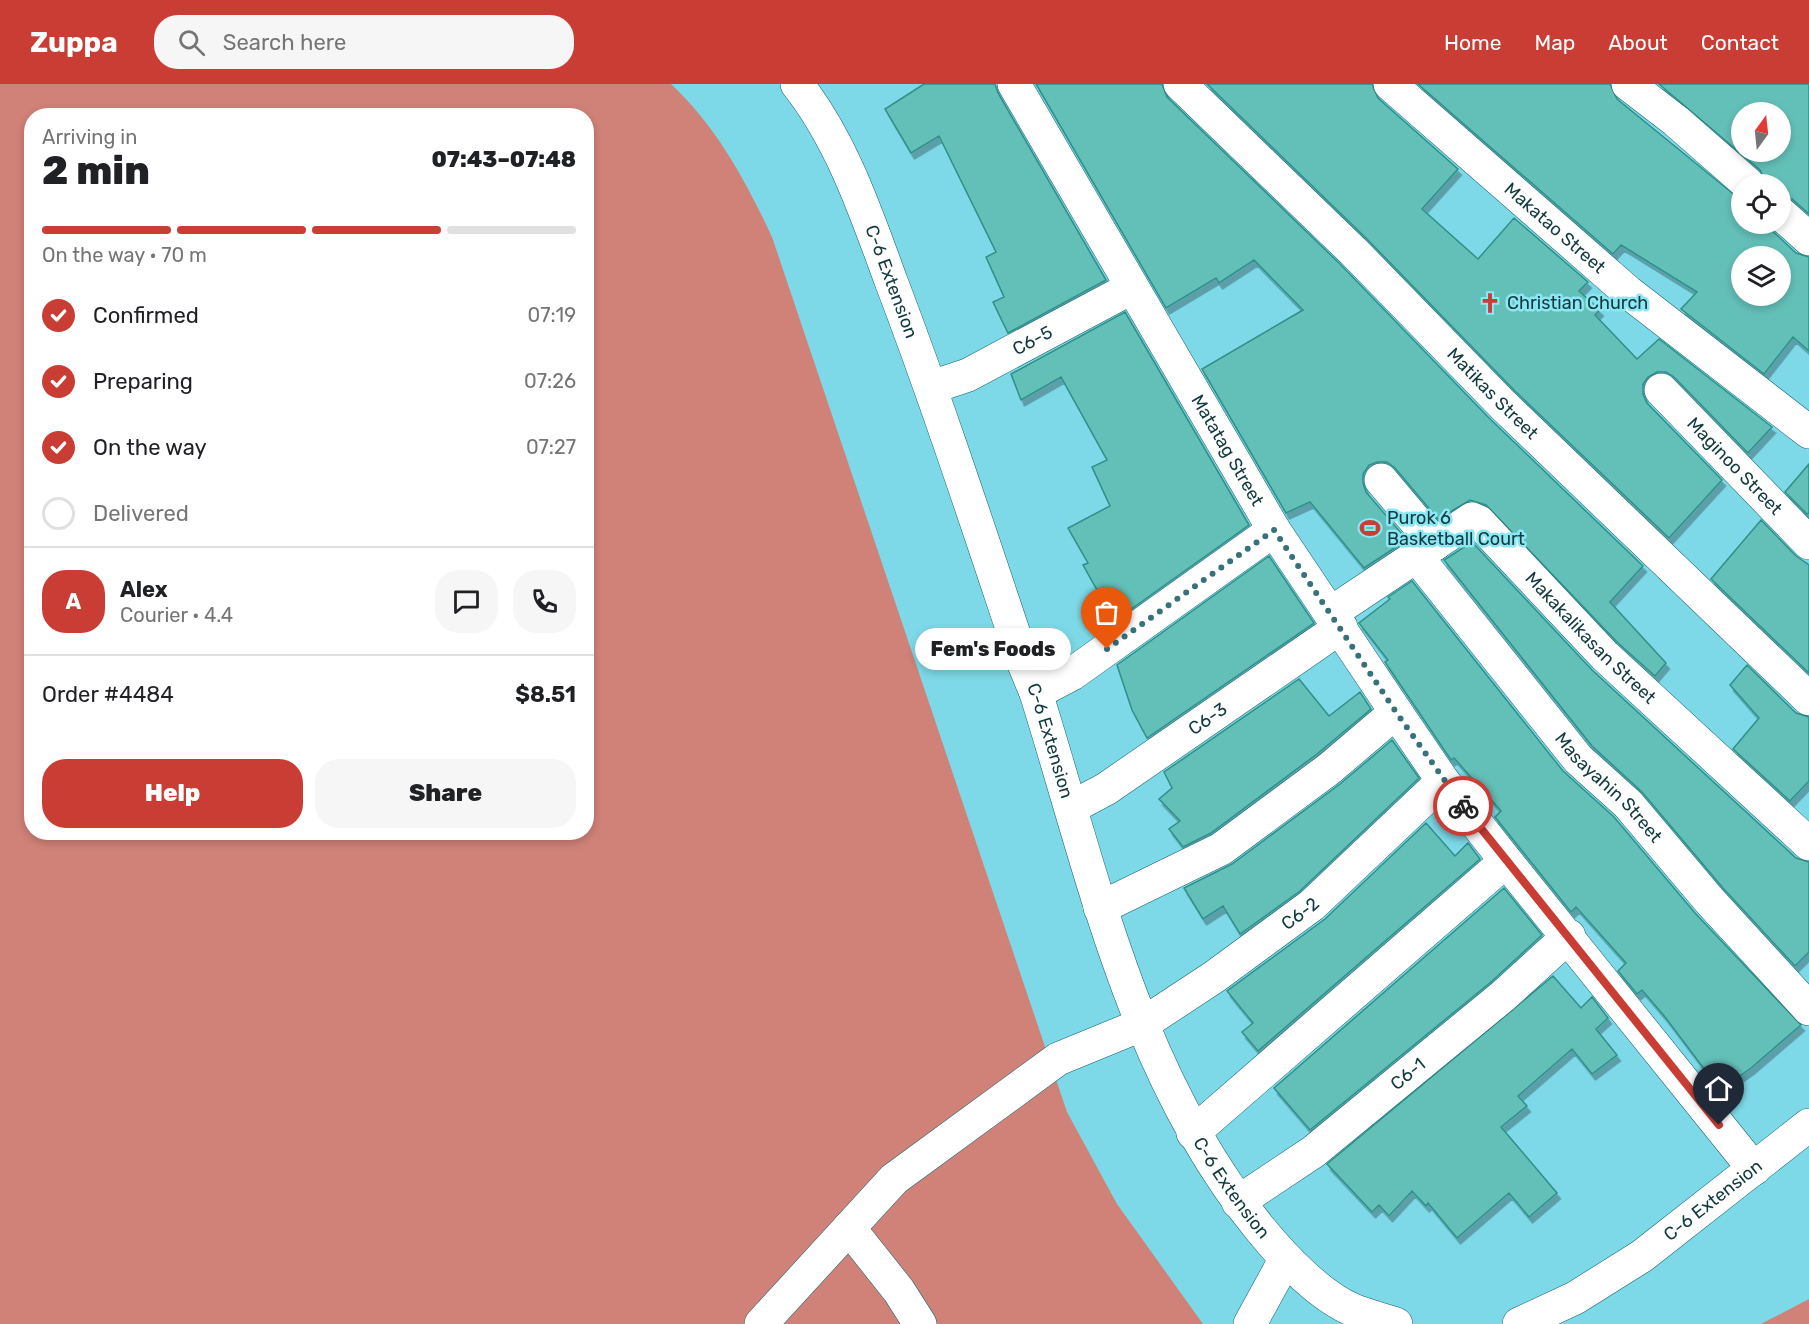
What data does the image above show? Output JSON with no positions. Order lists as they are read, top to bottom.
{
  "streets": {
    "street": [
      "Makatao Street",
      "C-6 Extension",
      "C6-5",
      "Matikas Street",
      "Matatag Street",
      "Maginoo Street",
      "Makakalikasan Street",
      "C6-3",
      "Masayahin Street",
      "C6-2",
      "C6-1"
    ]
  },
  "crossings": [
    ["C-6 Extension", "C6-5"],
    ["C-6 Extension", "Matatag Street"],
    ["C-6 Extension", "C6-3"],
    ["C-6 Extension", "C6-2"],
    ["C-6 Extension", "C6-1"],
    ["C6-5", "Matatag Street"],
    ["Matatag Street", "Makakalikasan Street"],
    ["Matatag Street", "C6-3"],
    ["Matatag Street", "C6-2"],
    ["Matatag Street", "C6-1"],
    ["Makakalikasan Street", "C6-3"],
    ["Makakalikasan Street", "Masayahin Street"]
  ],
  "places": {
    "church": ["Christian Church"],
    "sports": ["Purok 6 Basketball Court"],
    "other": ["Fem's Foods"]
  },
  "north": "top",
  "page": {
    "header": "Zuppa",
    "search": "Search here",
    "nav": [
      "Home",
      "Map",
      "About",
      "Contact"
    ],
    "heading": ["2 min", "Arriving in", "07:43–07:48"],
    "panel": [
      "Alex",
      "Courier · 4.4",
      "Order #4484",
      "$8.51"
    ],
    "bar": "On the way · 70 m",
    "list": [
      ["Confirmed", "07:19"],
      ["Preparing", "07:26"],
      ["On the way", "07:27"],
      "Delivered"
    ],
    "round": "A",
    "bubble": "Fem's Foods",
    "buttons": ["Help", "Share"]
  }
}
